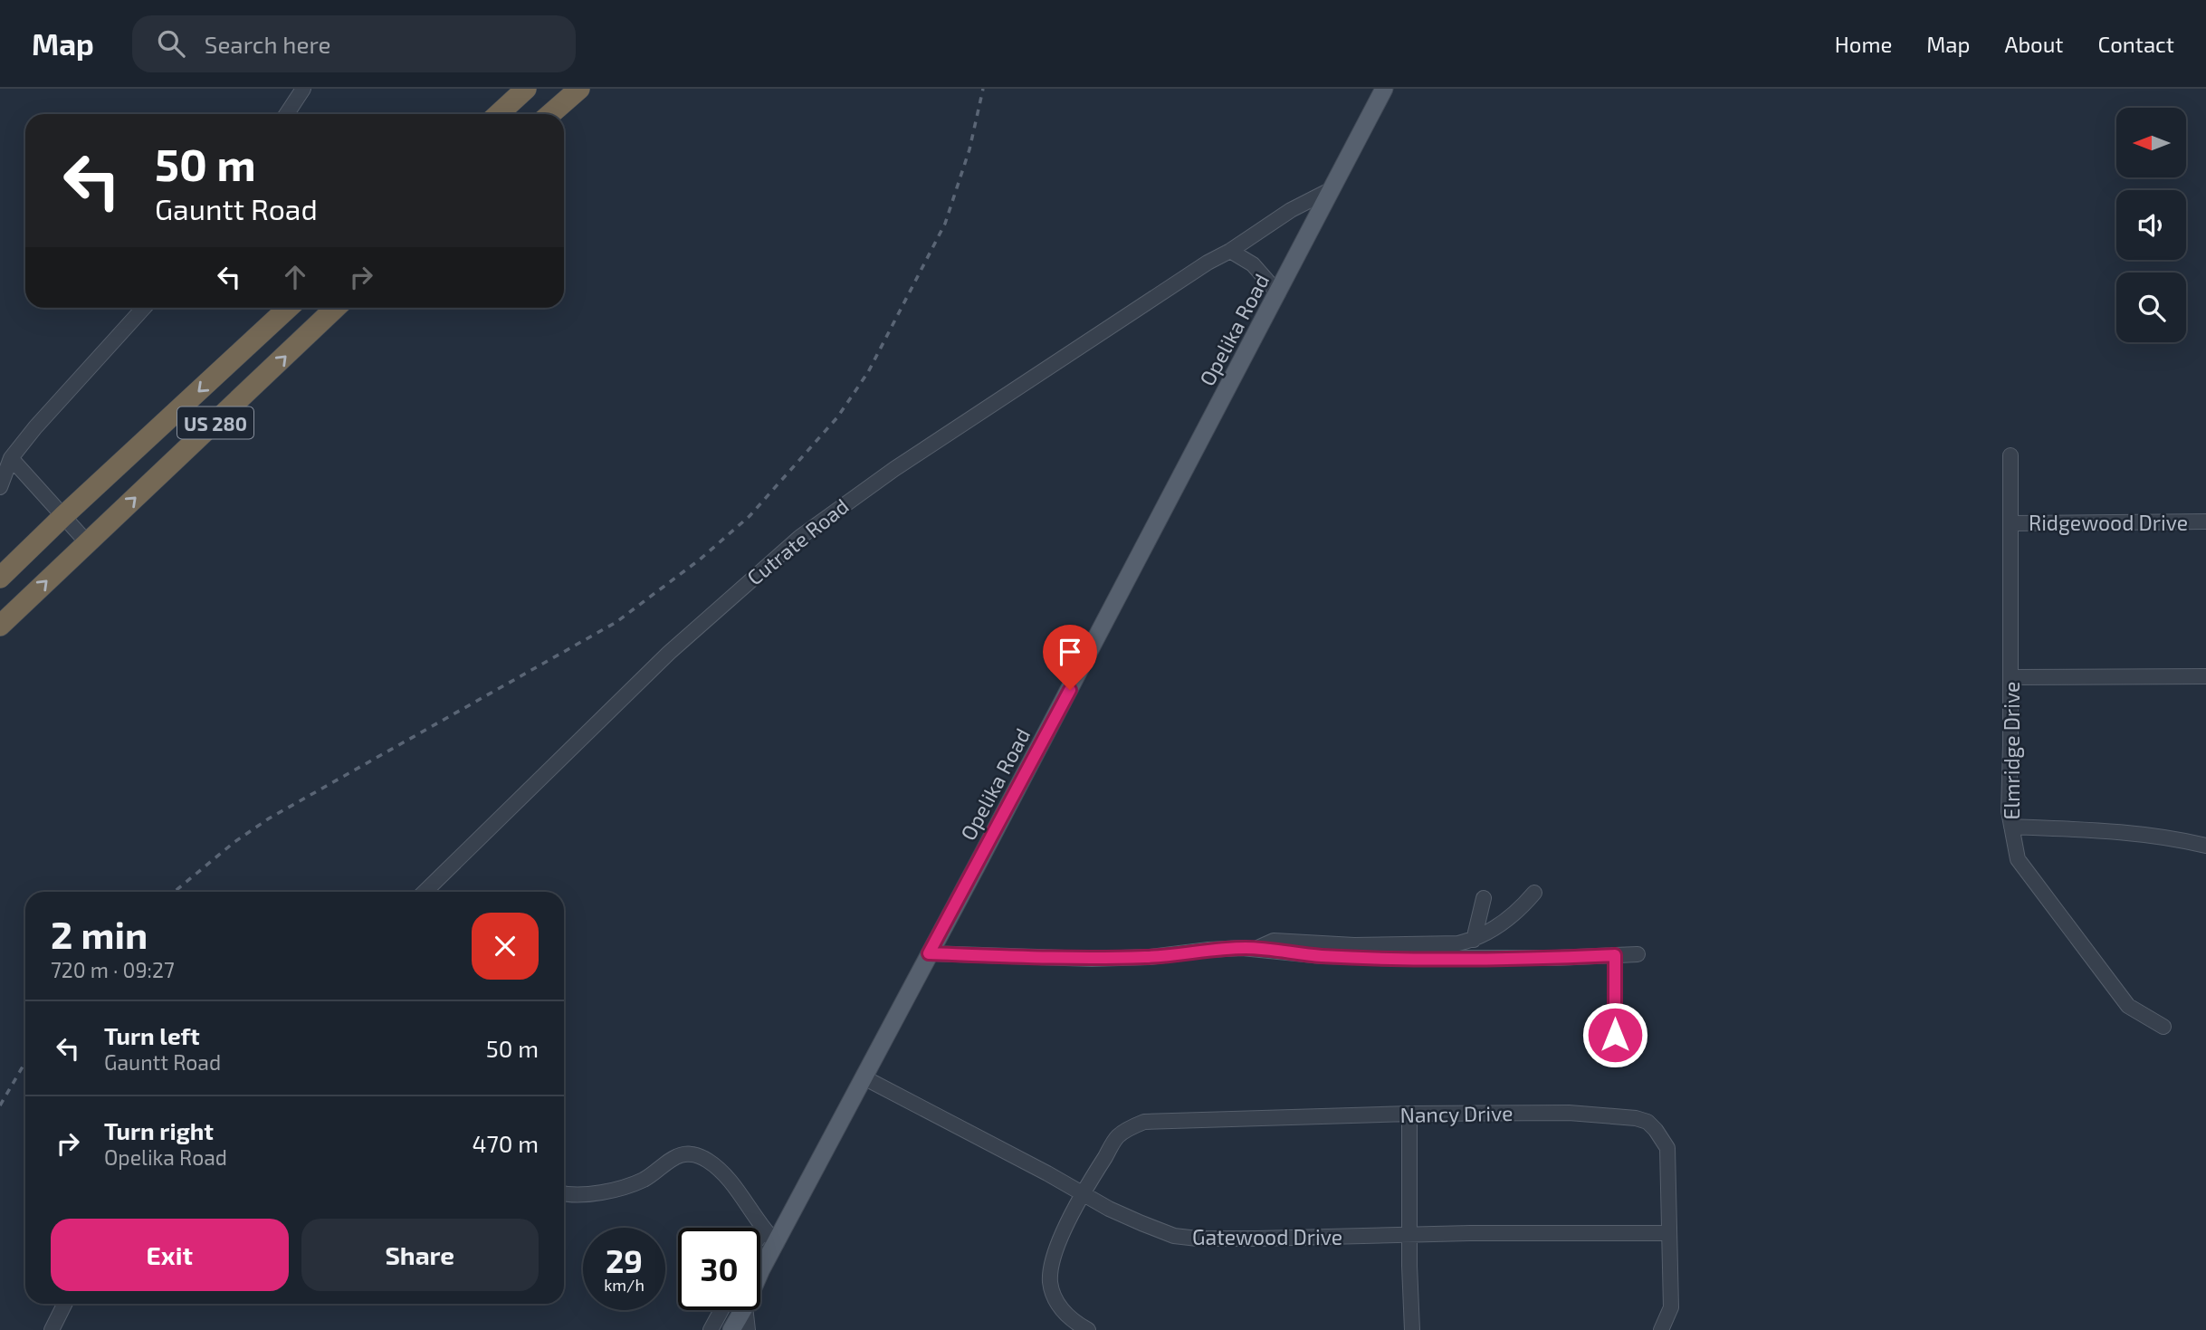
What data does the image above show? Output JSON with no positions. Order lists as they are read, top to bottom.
{
  "streets": {
    "highway": ["US 280"],
    "main road": ["Opelika Road"],
    "street": [
      "Ridgewood Drive",
      "Cutrate Road",
      "Elmridge Drive",
      "Nancy Drive",
      "Gatewood Drive"
    ]
  },
  "crossings": [
    ["Opelika Road", "Cutrate Road"],
    ["Opelika Road", "Gatewood Drive"],
    ["Ridgewood Drive", "Elmridge Drive"],
    ["Nancy Drive", "Gatewood Drive"]
  ],
  "north": "left",
  "page": {
    "header": "Map",
    "search": "Search here",
    "nav": [
      "Home",
      "Map",
      "About",
      "Contact"
    ],
    "turn": ["50 m", "Gauntt Road"],
    "heading": ["2 min", "720 m · 09:27"],
    "list": [
      {
        "name": "Turn left",
        "note": "Gauntt Road",
        "value": "50 m"
      },
      {
        "name": "Turn right",
        "note": "Opelika Road",
        "value": "470 m"
      }
    ],
    "buttons": ["Exit", "Share"],
    "speed": "29 km/h",
    "limit": "30"
  }
}
